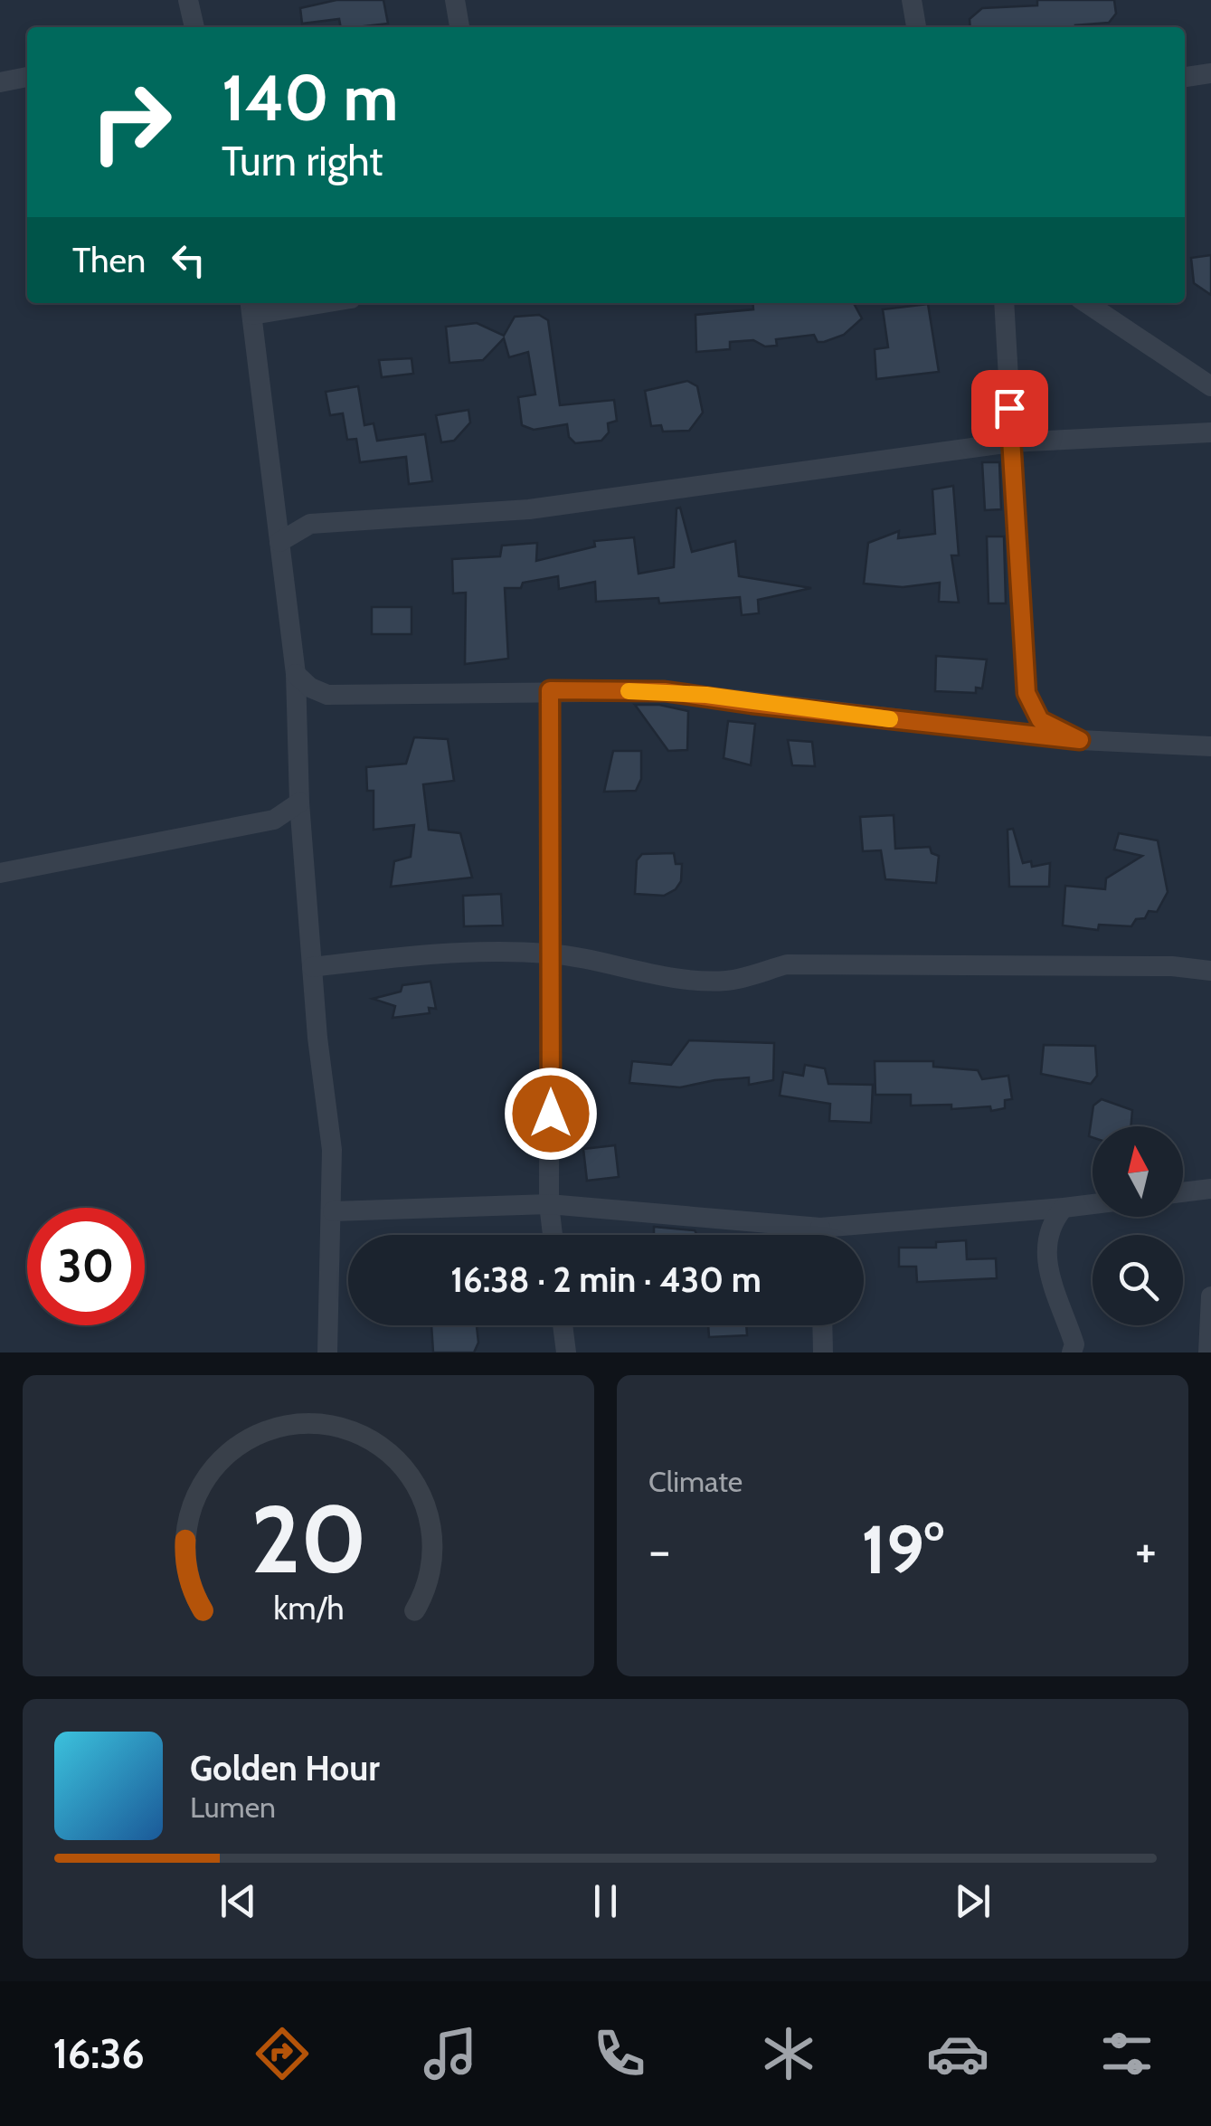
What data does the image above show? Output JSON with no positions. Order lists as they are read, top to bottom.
{
  "north": "top",
  "page": {
    "turn": ["140 m", "Turn right"],
    "then": "Then",
    "limit": "30",
    "trip": "16:38 · 2 min · 430 m",
    "tile": "Climate",
    "heat": ["−", "19°", "+"],
    "song": ["Golden Hour", "Lumen"],
    "tabs": "16:36",
    "gauge": ["20", "km/h"]
  }
}
